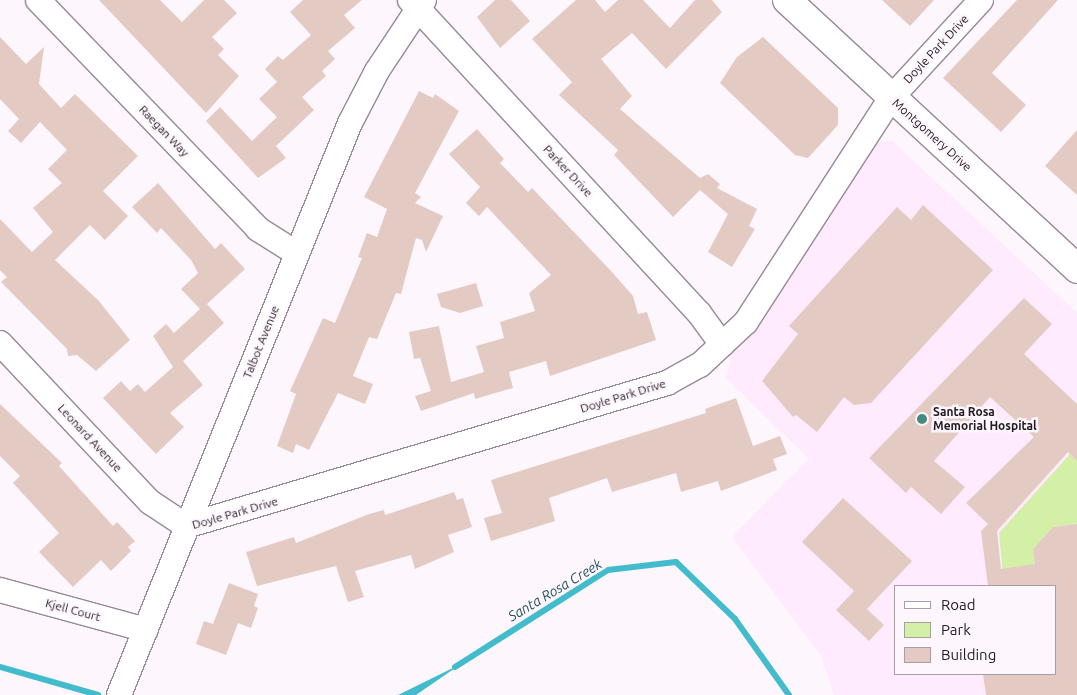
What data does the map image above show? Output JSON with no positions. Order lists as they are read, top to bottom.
{
  "streets": {
    "main road": ["Montgomery Drive"],
    "street": [
      "Doyle Park Drive",
      "Raegan Way",
      "Parker Drive",
      "Talbot Avenue",
      "Leonard Avenue",
      "Kjell Court"
    ]
  },
  "crossings": [
    ["Doyle Park Drive", "Montgomery Drive"],
    ["Doyle Park Drive", "Parker Drive"],
    ["Doyle Park Drive", "Talbot Avenue"],
    ["Doyle Park Drive", "Leonard Avenue"],
    ["Raegan Way", "Talbot Avenue"],
    ["Parker Drive", "Talbot Avenue"],
    ["Talbot Avenue", "Leonard Avenue"],
    ["Talbot Avenue", "Kjell Court"]
  ],
  "water": ["Santa Rosa Creek"],
  "places": ["Santa Rosa Memorial Hospital"],
  "legend": ["Road", "Park", "Building"]
}
